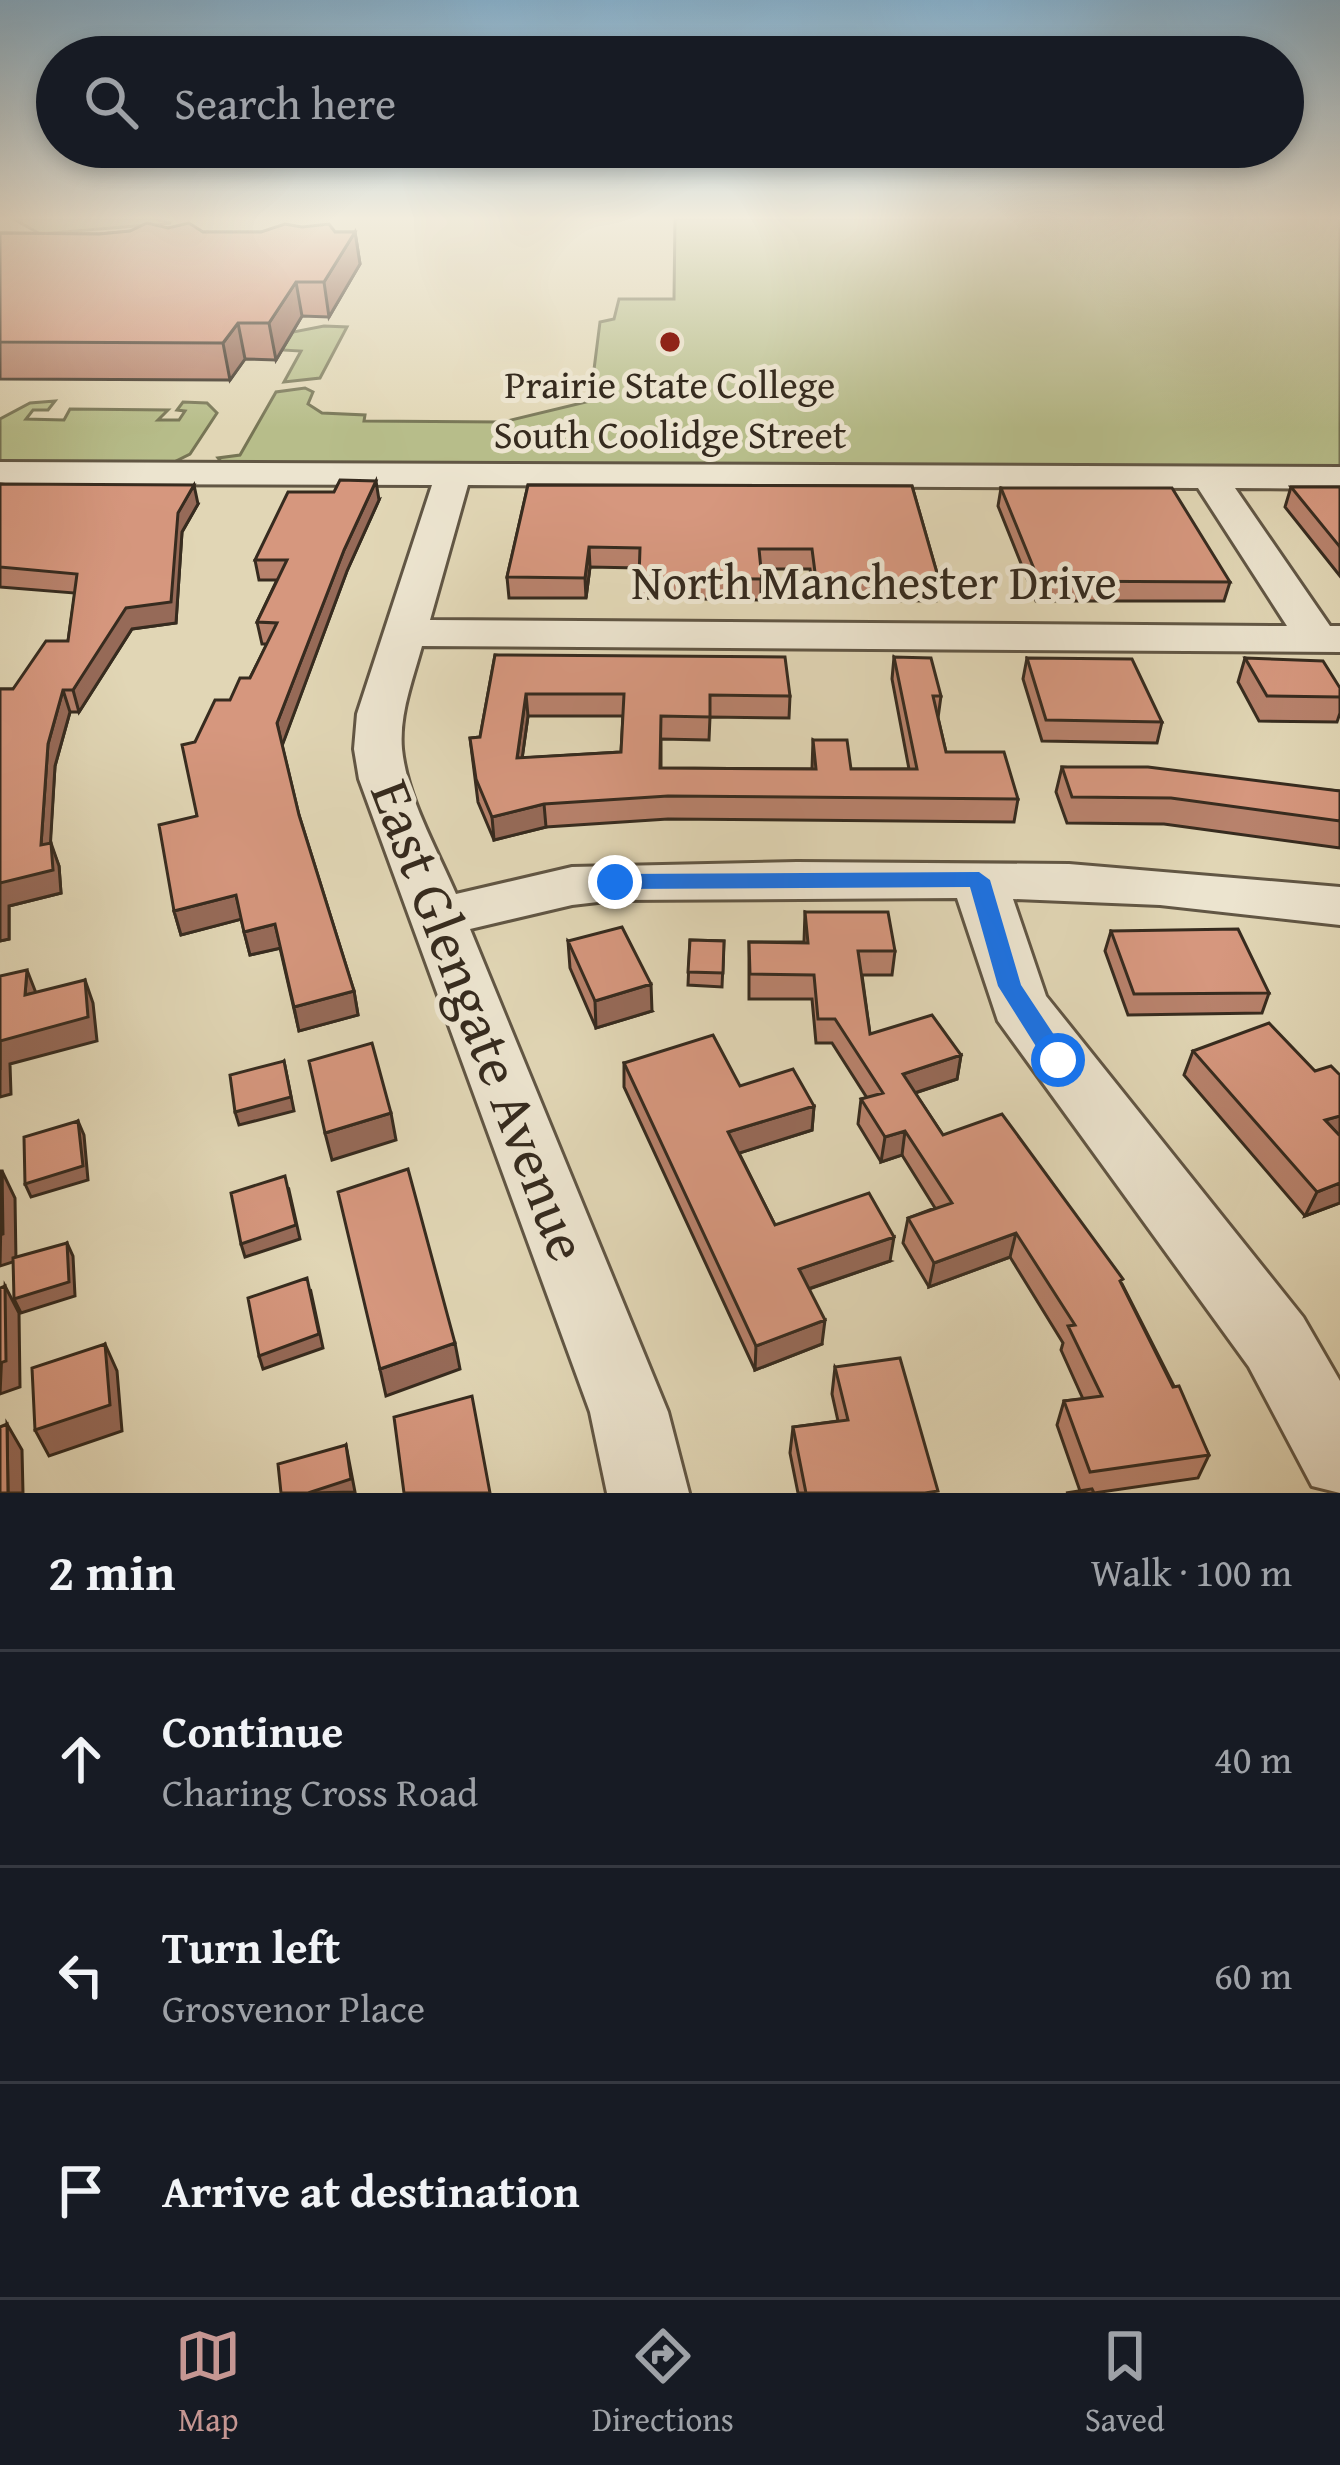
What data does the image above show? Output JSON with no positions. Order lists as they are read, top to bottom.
{
  "streets": {
    "street": ["South Coolidge Street", "North Manchester Drive", "East Glengate Avenue"]
  },
  "crossings": [
    ["South Coolidge Street", "East Glengate Avenue"],
    ["North Manchester Drive", "East Glengate Avenue"]
  ],
  "places": ["Prairie State College"],
  "page": {
    "search": "Search here",
    "heading": ["2 min", "Walk · 100 m"],
    "list": [
      ["Continue", "Charing Cross Road", "40 m"],
      ["Turn left", "Grosvenor Place", "60 m"],
      "Arrive at destination"
    ],
    "nav": ["Map", "Directions", "Saved"]
  }
}
